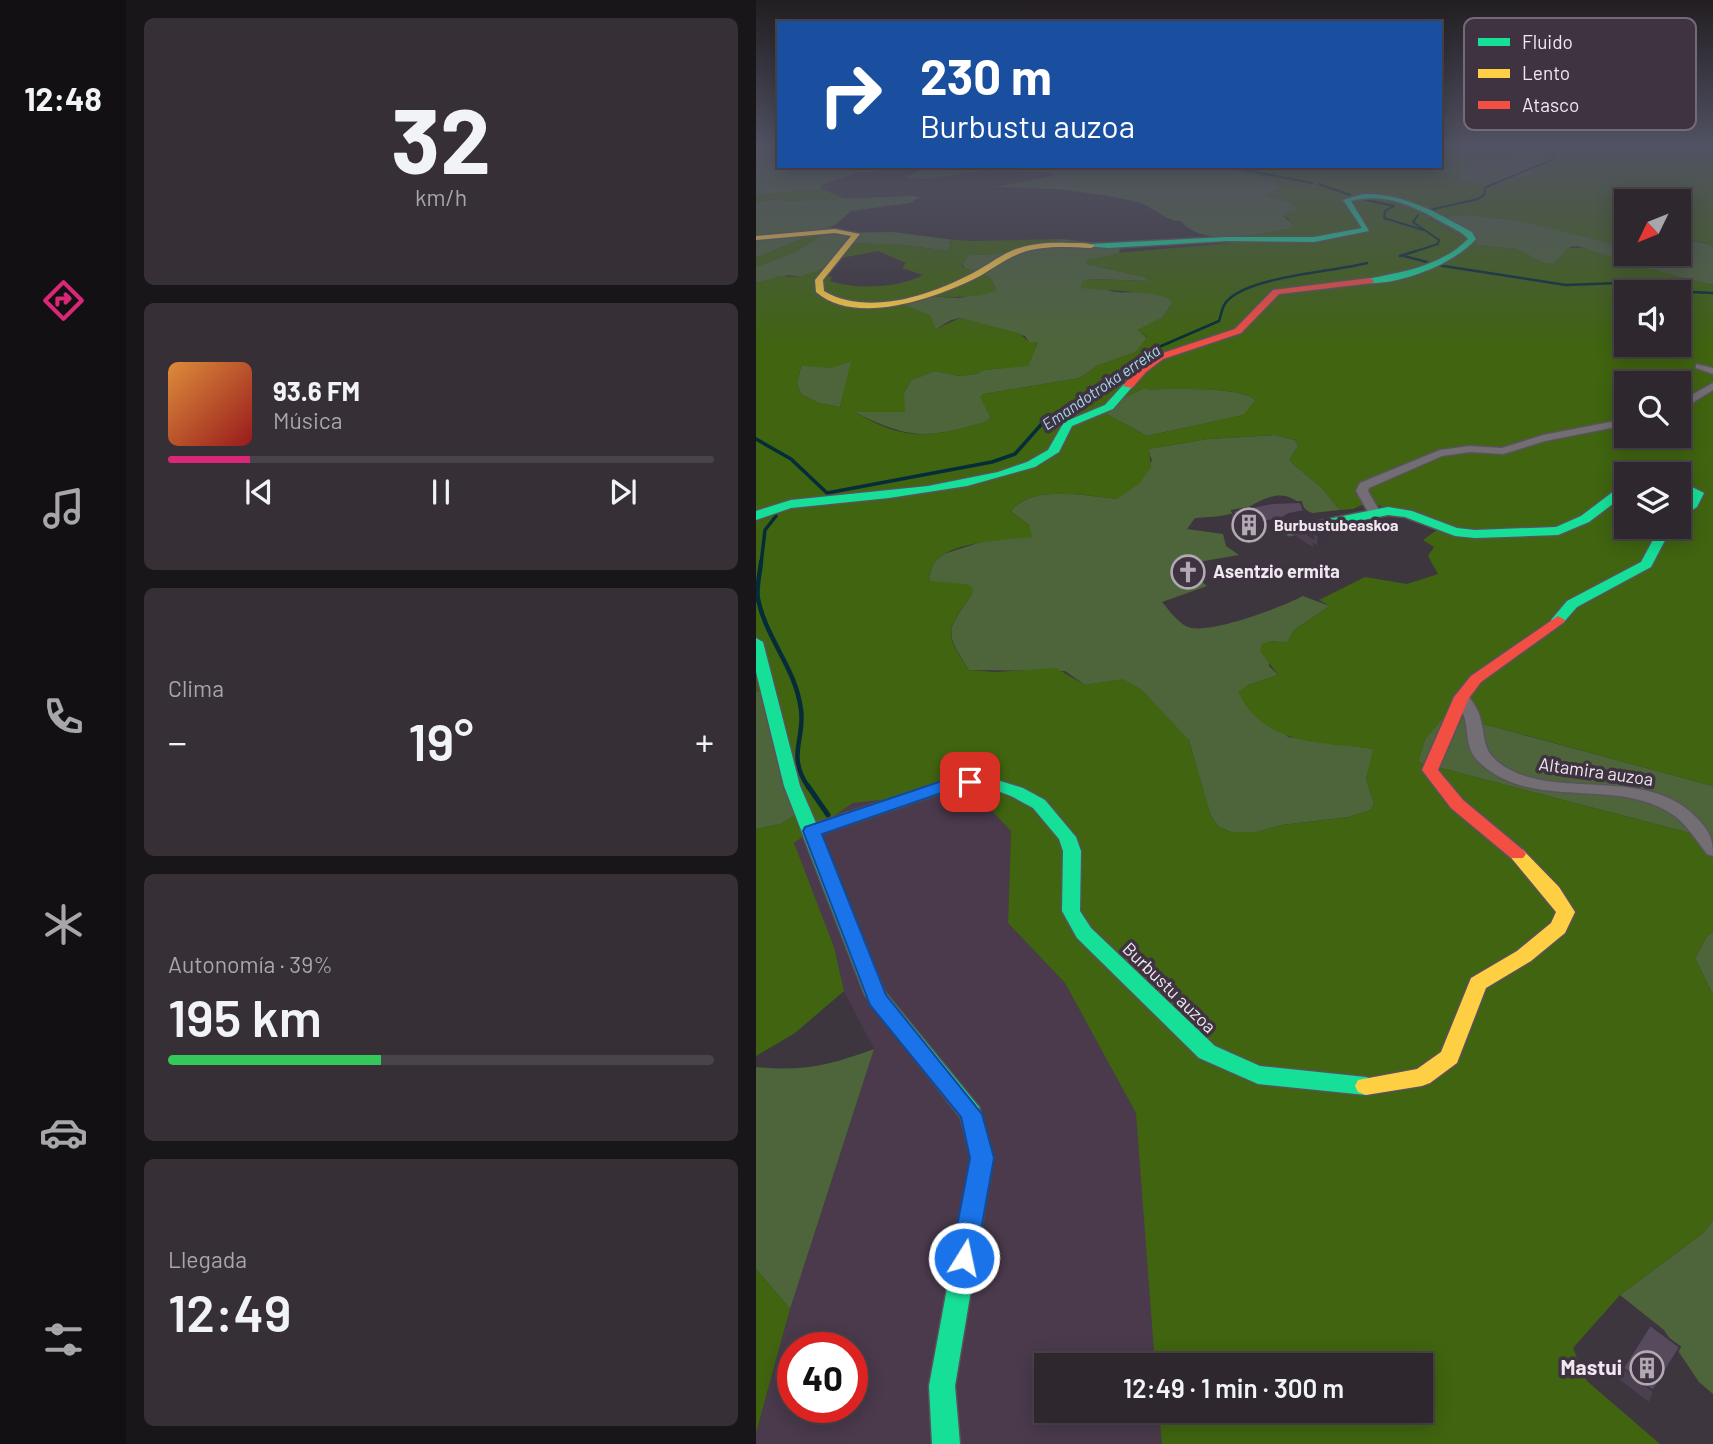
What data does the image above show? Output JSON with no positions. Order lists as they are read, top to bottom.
{
  "streets": {
    "street": ["Altamira auzoa", "Burbustu auzoa"]
  },
  "crossings": [
    ["Altamira auzoa", "Burbustu auzoa"]
  ],
  "water": ["Emandotroka erreka"],
  "places": {
    "building": ["Burbustubeaskoa", "Mastui"],
    "church": ["Asentzio ermita"]
  },
  "legend": ["Fluido", "Lento", "Atasco"],
  "north": "bottom left",
  "page": {
    "tabs": "12:48",
    "tile": [
      ["32", "km/h"],
      "Clima",
      ["Autonomía · 39%", "195 km"],
      ["Llegada", "12:49"]
    ],
    "turn": ["230 m", "Burbustu auzoa"],
    "song": ["93.6 FM", "Música"],
    "heat": ["−", "19°", "+"],
    "limit": "40",
    "trip": "12:49 · 1 min · 300 m"
  }
}
